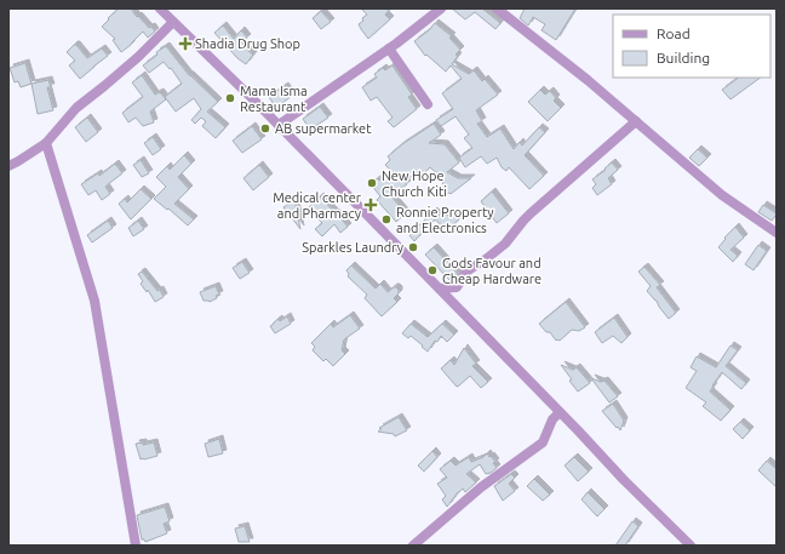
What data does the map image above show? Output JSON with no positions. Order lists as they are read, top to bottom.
{
  "places": {
    "health": ["Shadia Drug Shop", "Medical center and Pharmacy"],
    "other": [
      "Mama Isma Restaurant",
      "AB supermarket",
      "New Hope Church Kiti",
      "Ronnie Property and Electronics",
      "Sparkles Laundry",
      "Gods Favour and Cheap Hardware"
    ]
  },
  "legend": ["Road", "Building"]
}
